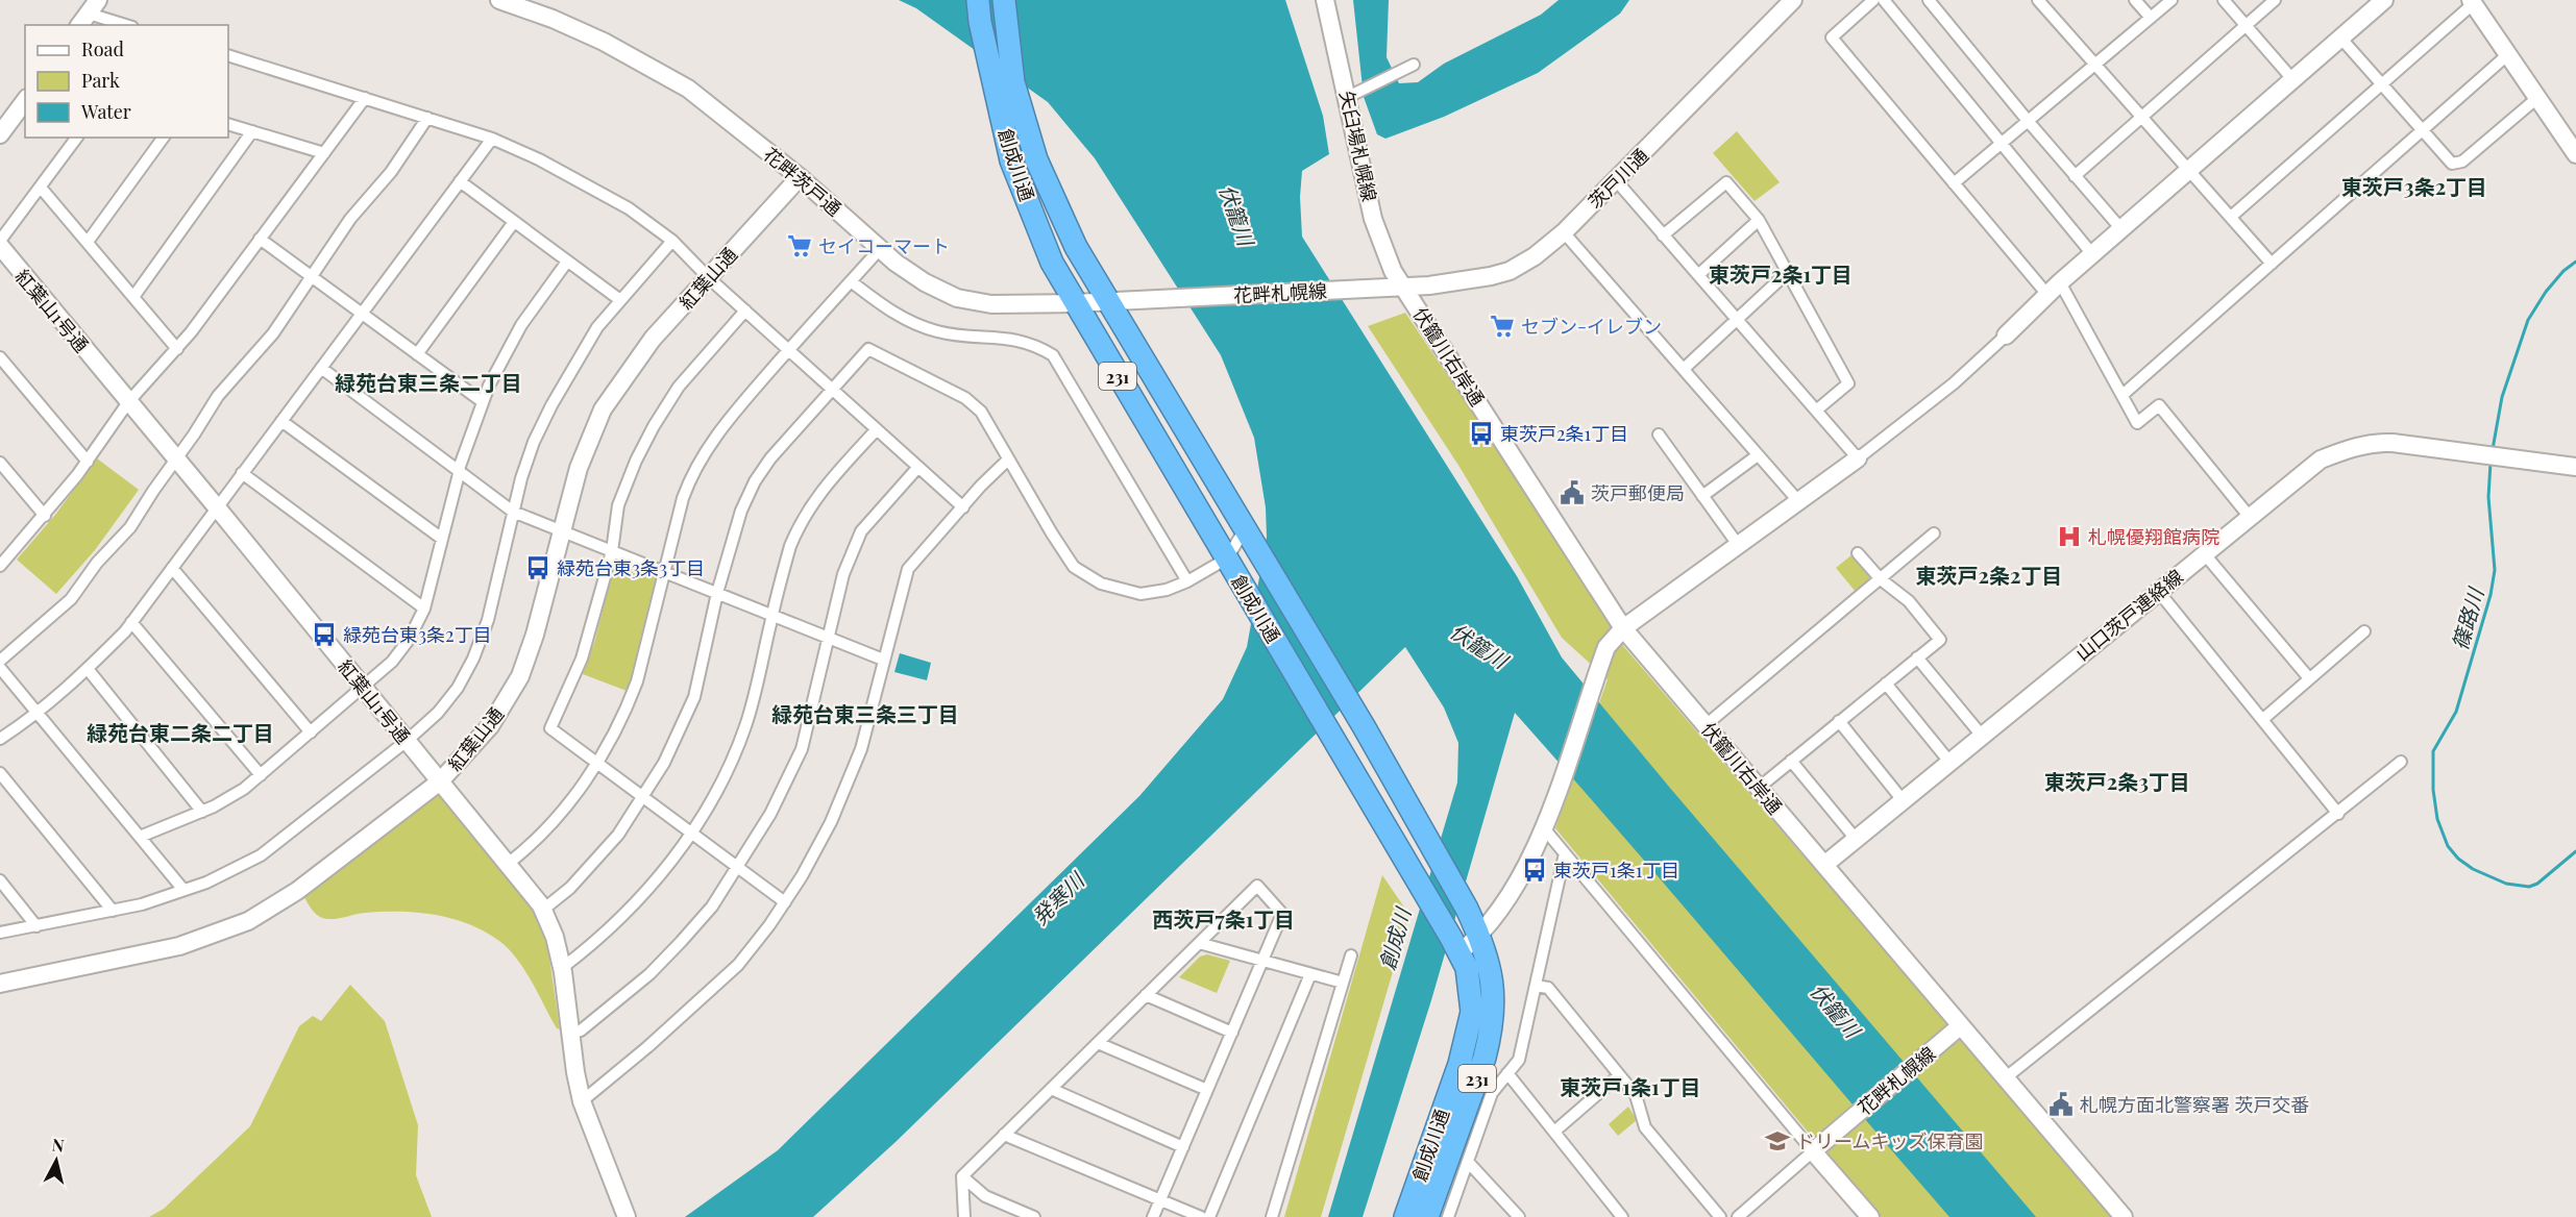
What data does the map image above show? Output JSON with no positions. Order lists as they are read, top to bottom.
{
  "streets": {
    "highway": ["創成川通", "231"],
    "street": [
      "矢臼場札幌線",
      "茨戸川通",
      "花畔茨戸通",
      "紅葉山通",
      "花畔札幌線",
      "紅葉山1号通",
      "伏籠川右岸通",
      "山口茨戸連絡線"
    ]
  },
  "crossings": [
    ["矢臼場札幌線", "茨戸川通"],
    ["矢臼場札幌線", "花畔札幌線"],
    ["矢臼場札幌線", "伏籠川右岸通"],
    ["創成川通", "花畔茨戸通"],
    ["茨戸川通", "花畔札幌線"],
    ["茨戸川通", "伏籠川右岸通"],
    ["花畔茨戸通", "紅葉山通"],
    ["花畔茨戸通", "花畔札幌線"],
    ["紅葉山通", "紅葉山1号通"],
    ["花畔札幌線", "伏籠川右岸通"],
    ["伏籠川右岸通", "山口茨戸連絡線"]
  ],
  "districts": [
    "東茨戸3条2丁目",
    "東茨戸2条1丁目",
    "緑苑台東三条二丁目",
    "東茨戸2条2丁目",
    "緑苑台東三条三丁目",
    "緑苑台東二条二丁目",
    "東茨戸2条3丁目",
    "西茨戸7条1丁目",
    "東茨戸1条1丁目"
  ],
  "water": [
    "伏籠川",
    "篠路川",
    "発寒川",
    "創成川"
  ],
  "places": {
    "supermarket": ["セイコーマート", "セブン-イレブン"],
    "bus stop": [
      "東茨戸2条1丁目",
      "緑苑台東3条3丁目",
      "緑苑台東3条2丁目",
      "東茨戸1条1丁目"
    ],
    "public building": ["茨戸郵便局", "札幌方面北警察署 茨戸交番"],
    "hospital": ["札幌優翔館病院"],
    "school or university": ["ドリームキッズ保育園"]
  },
  "legend": ["Road", "Park", "Water"],
  "north": "top"
}
